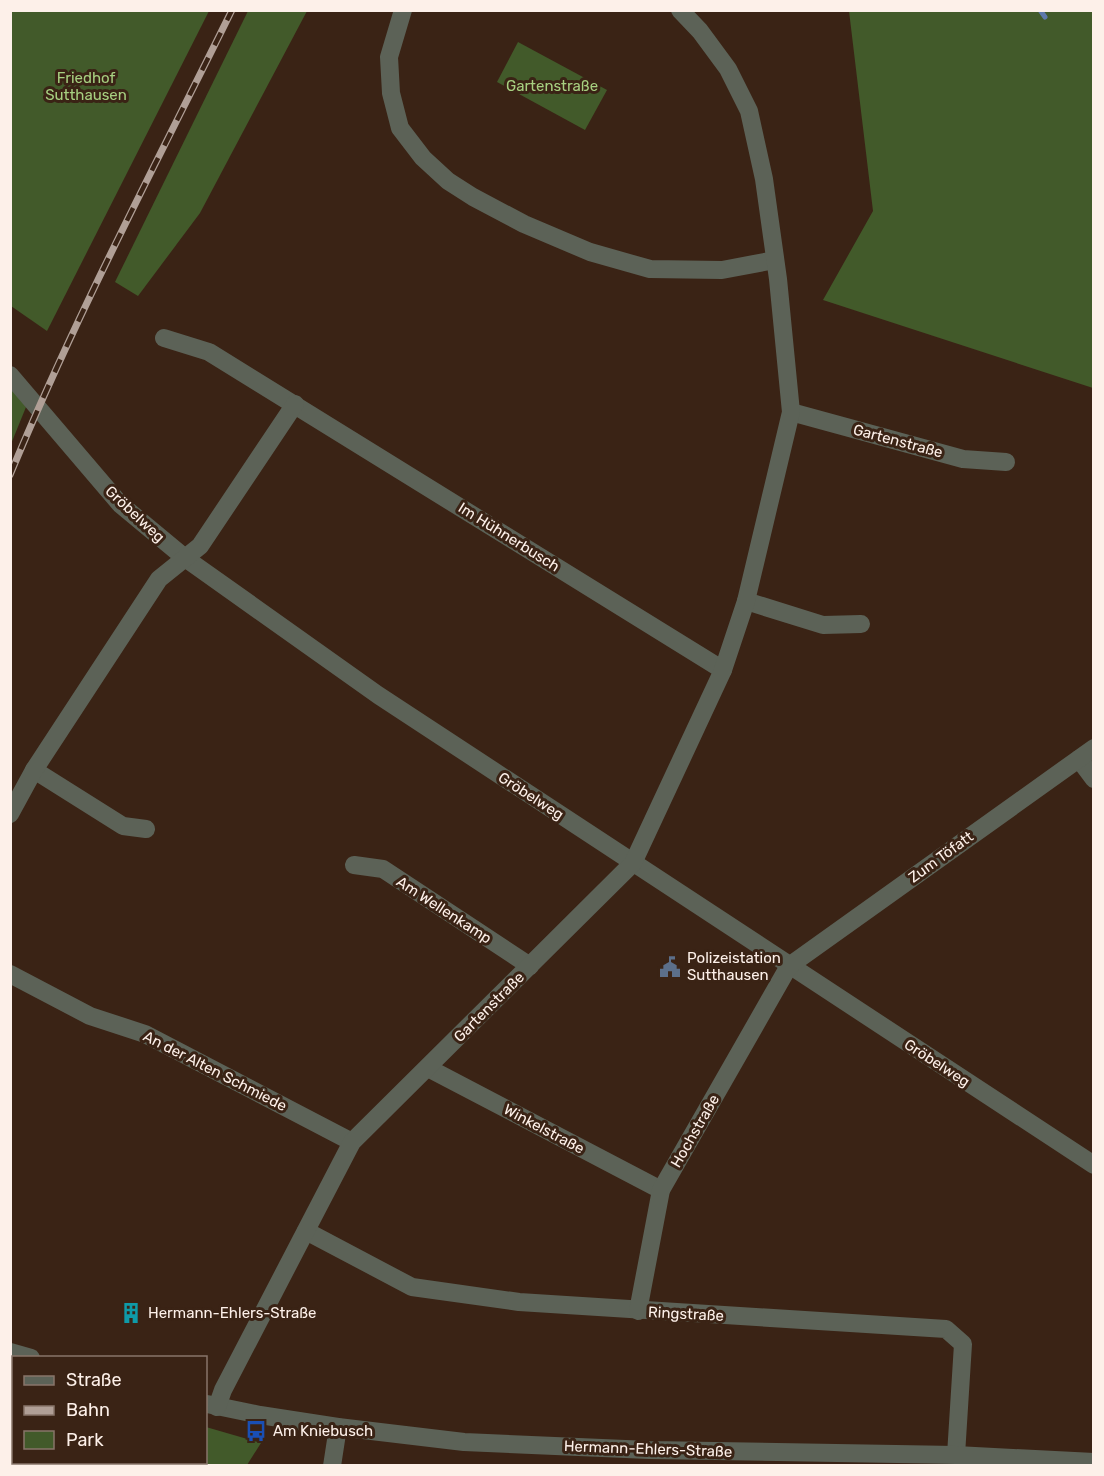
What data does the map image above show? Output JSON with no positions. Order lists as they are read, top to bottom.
{
  "streets": {
    "street": [
      "Gartenstraße",
      "Gröbelweg",
      "Im Hühnerbusch",
      "Zum Töfatt",
      "Am Wellenkamp",
      "An der Alten Schmiede",
      "Winkelstraße",
      "Hochstraße",
      "Ringstraße",
      "Hermann-Ehlers-Straße"
    ]
  },
  "crossings": [
    ["Gartenstraße", "Gröbelweg"],
    ["Gartenstraße", "Im Hühnerbusch"],
    ["Gartenstraße", "Am Wellenkamp"],
    ["Gartenstraße", "An der Alten Schmiede"],
    ["Gartenstraße", "Winkelstraße"],
    ["Gartenstraße", "Ringstraße"],
    ["Gartenstraße", "Hermann-Ehlers-Straße"],
    ["Gröbelweg", "Zum Töfatt"],
    ["Gröbelweg", "Hochstraße"],
    ["Zum Töfatt", "Hochstraße"],
    ["Winkelstraße", "Hochstraße"],
    ["Hochstraße", "Ringstraße"],
    ["Ringstraße", "Hermann-Ehlers-Straße"]
  ],
  "parks": ["Friedhof Sutthausen", "Gartenstraße"],
  "places": {
    "public building": ["Polizeistation Sutthausen"],
    "building": ["Hermann-Ehlers-Straße"],
    "bus stop": ["Am Kniebusch"]
  },
  "legend": ["Straße", "Bahn", "Park"]
}
